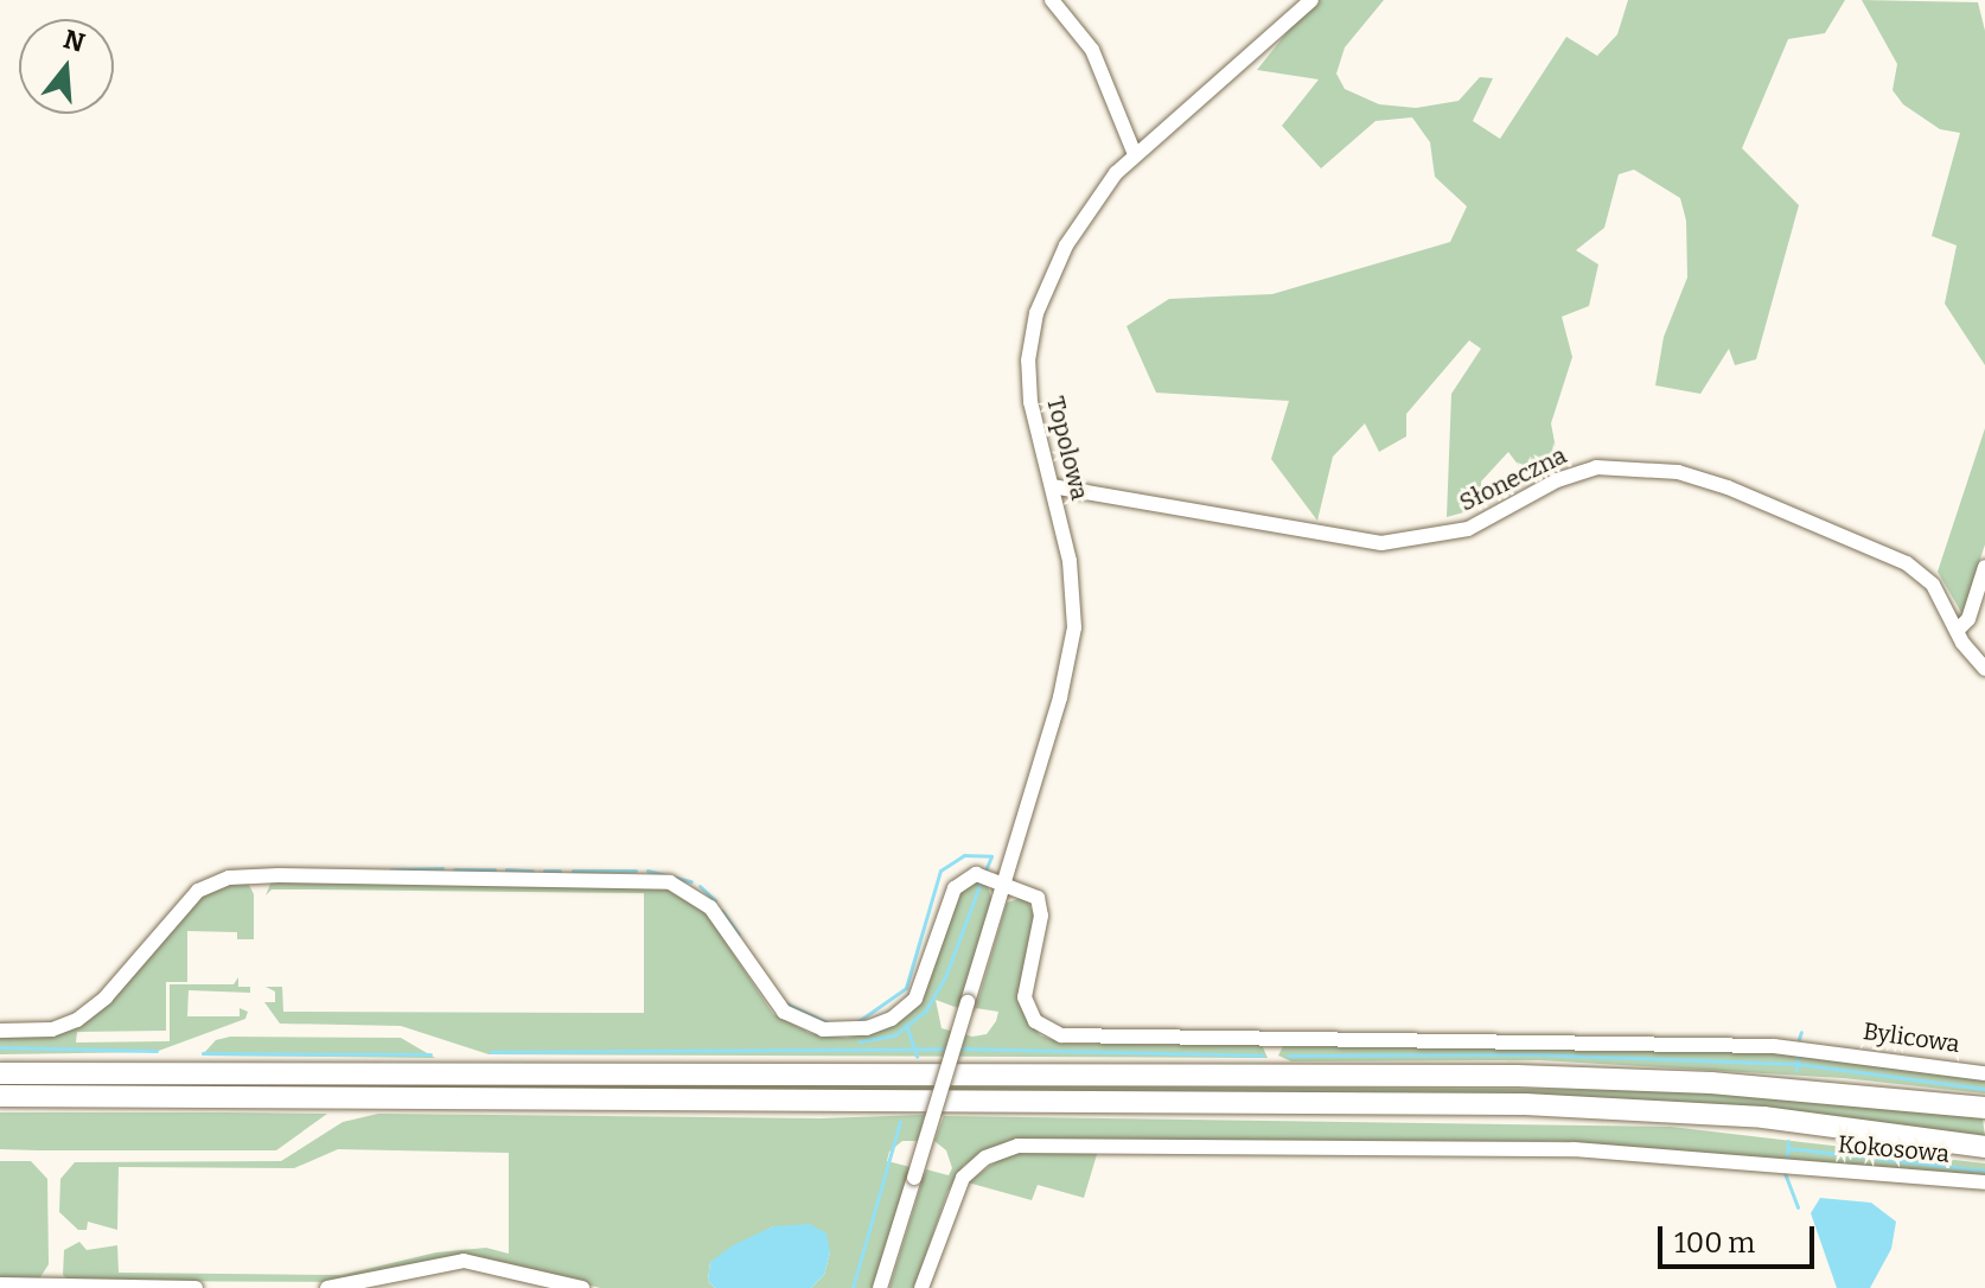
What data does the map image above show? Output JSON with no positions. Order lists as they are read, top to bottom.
{
  "streets": {
    "street": [
      "Topolowa",
      "Słoneczna",
      "Bylicowa",
      "Kokosowa"
    ]
  },
  "crossings": [
    ["Topolowa", "Słoneczna"],
    ["Topolowa", "Bylicowa"]
  ],
  "scale_bar": "100 m",
  "north": "top"
}
